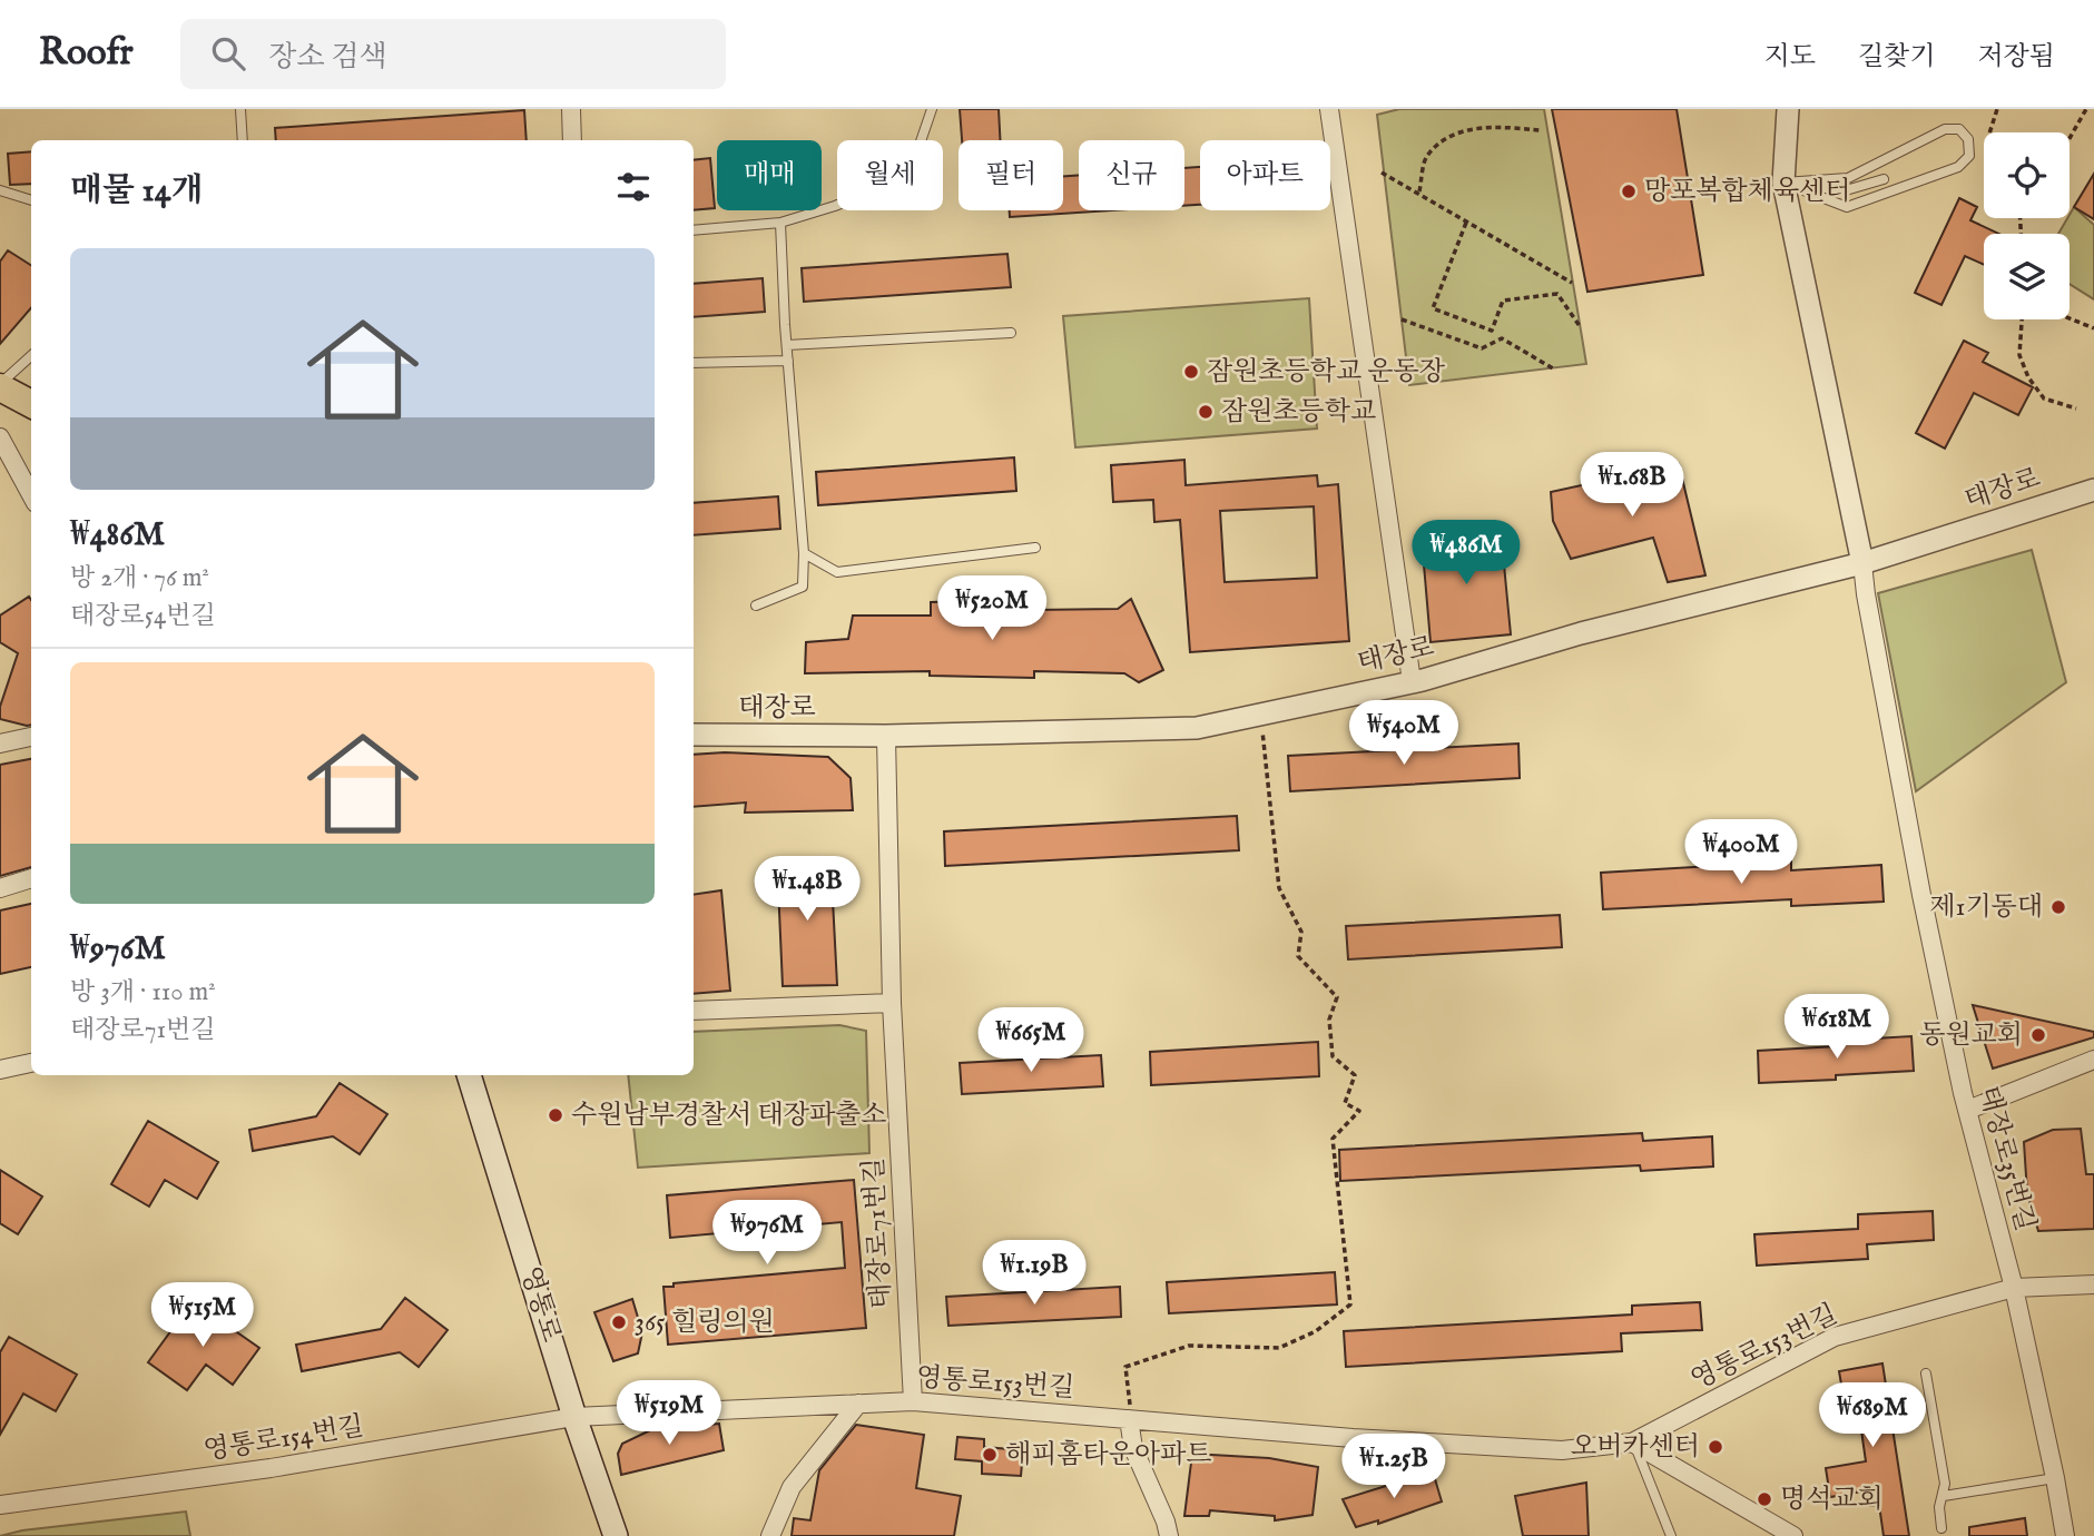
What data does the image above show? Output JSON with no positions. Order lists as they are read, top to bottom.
{
  "streets": {
    "main road": ["영통로"],
    "street": [
      "태장로",
      "태장로35번길",
      "태장로71번길",
      "영통로153번길",
      "영통로154번길"
    ]
  },
  "crossings": [
    ["태장로", "태장로35번길"],
    ["태장로", "태장로71번길"],
    ["태장로35번길", "영통로153번길"],
    ["태장로71번길", "영통로153번길"],
    ["영통로", "영통로153번길"],
    ["영통로", "영통로154번길"],
    ["영통로153번길", "영통로154번길"]
  ],
  "places": [
    "망포복합체육센터",
    "잠원초등학교 운동장",
    "잠원초등학교",
    "제1기동대",
    "동원교회",
    "수원남부경찰서 태장파출소",
    "365 힐링의원",
    "오버카센터",
    "해피홈타운아파트",
    "명석교회"
  ],
  "page": {
    "header": "Roofr",
    "search": "장소 검색",
    "nav": ["지도", "길찾기", "저장됨"],
    "chip": [
      "매매",
      "월세",
      "필터",
      "신규",
      "아파트"
    ],
    "heading": "매물 14개",
    "list": [
      {
        "name": "₩486M",
        "note": "방 2개 · 76 m² · 태장로54번길"
      },
      {
        "name": "₩976M",
        "note": "방 3개 · 110 m² · 태장로71번길"
      }
    ],
    "price": [
      "₩1.68B",
      "₩486M",
      "₩520M",
      "₩540M",
      "₩400M",
      "₩1.48B",
      "₩618M",
      "₩665M",
      "₩976M",
      "₩1.19B",
      "₩515M",
      "₩519M",
      "₩689M",
      "₩1.25B"
    ]
  }
}
